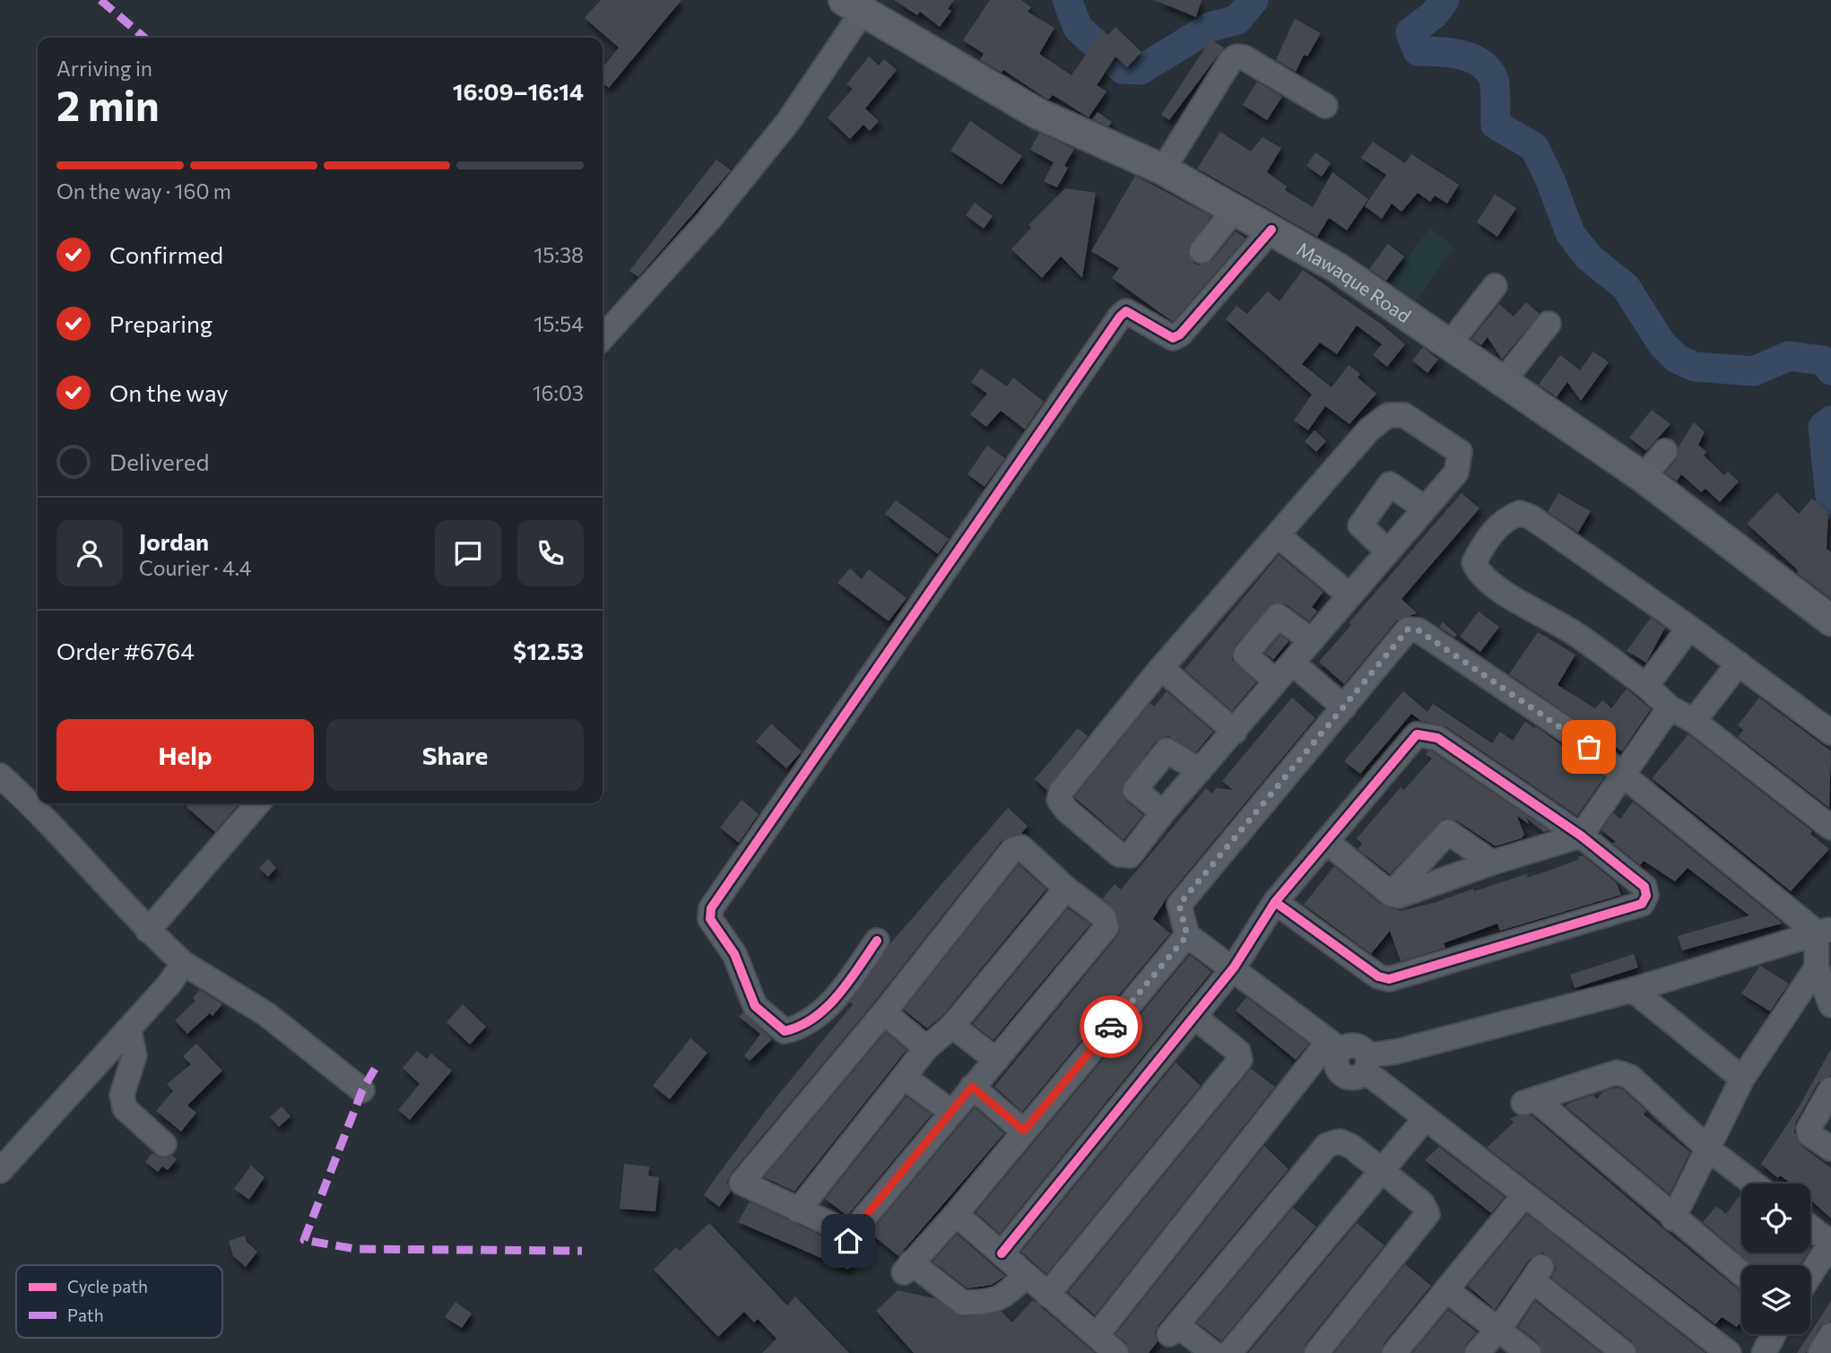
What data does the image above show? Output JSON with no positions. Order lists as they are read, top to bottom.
{
  "streets": {
    "main road": ["Mawaque Road"]
  },
  "legend": ["Cycle path", "Path"],
  "page": {
    "heading": ["2 min", "Arriving in", "16:09–16:14"],
    "panel": [
      "Jordan",
      "Courier · 4.4",
      "Order #6764",
      "$12.53"
    ],
    "bar": "On the way · 160 m",
    "list": [
      ["Confirmed", "15:38"],
      ["Preparing", "15:54"],
      ["On the way", "16:03"],
      "Delivered"
    ],
    "buttons": ["Help", "Share"]
  }
}
